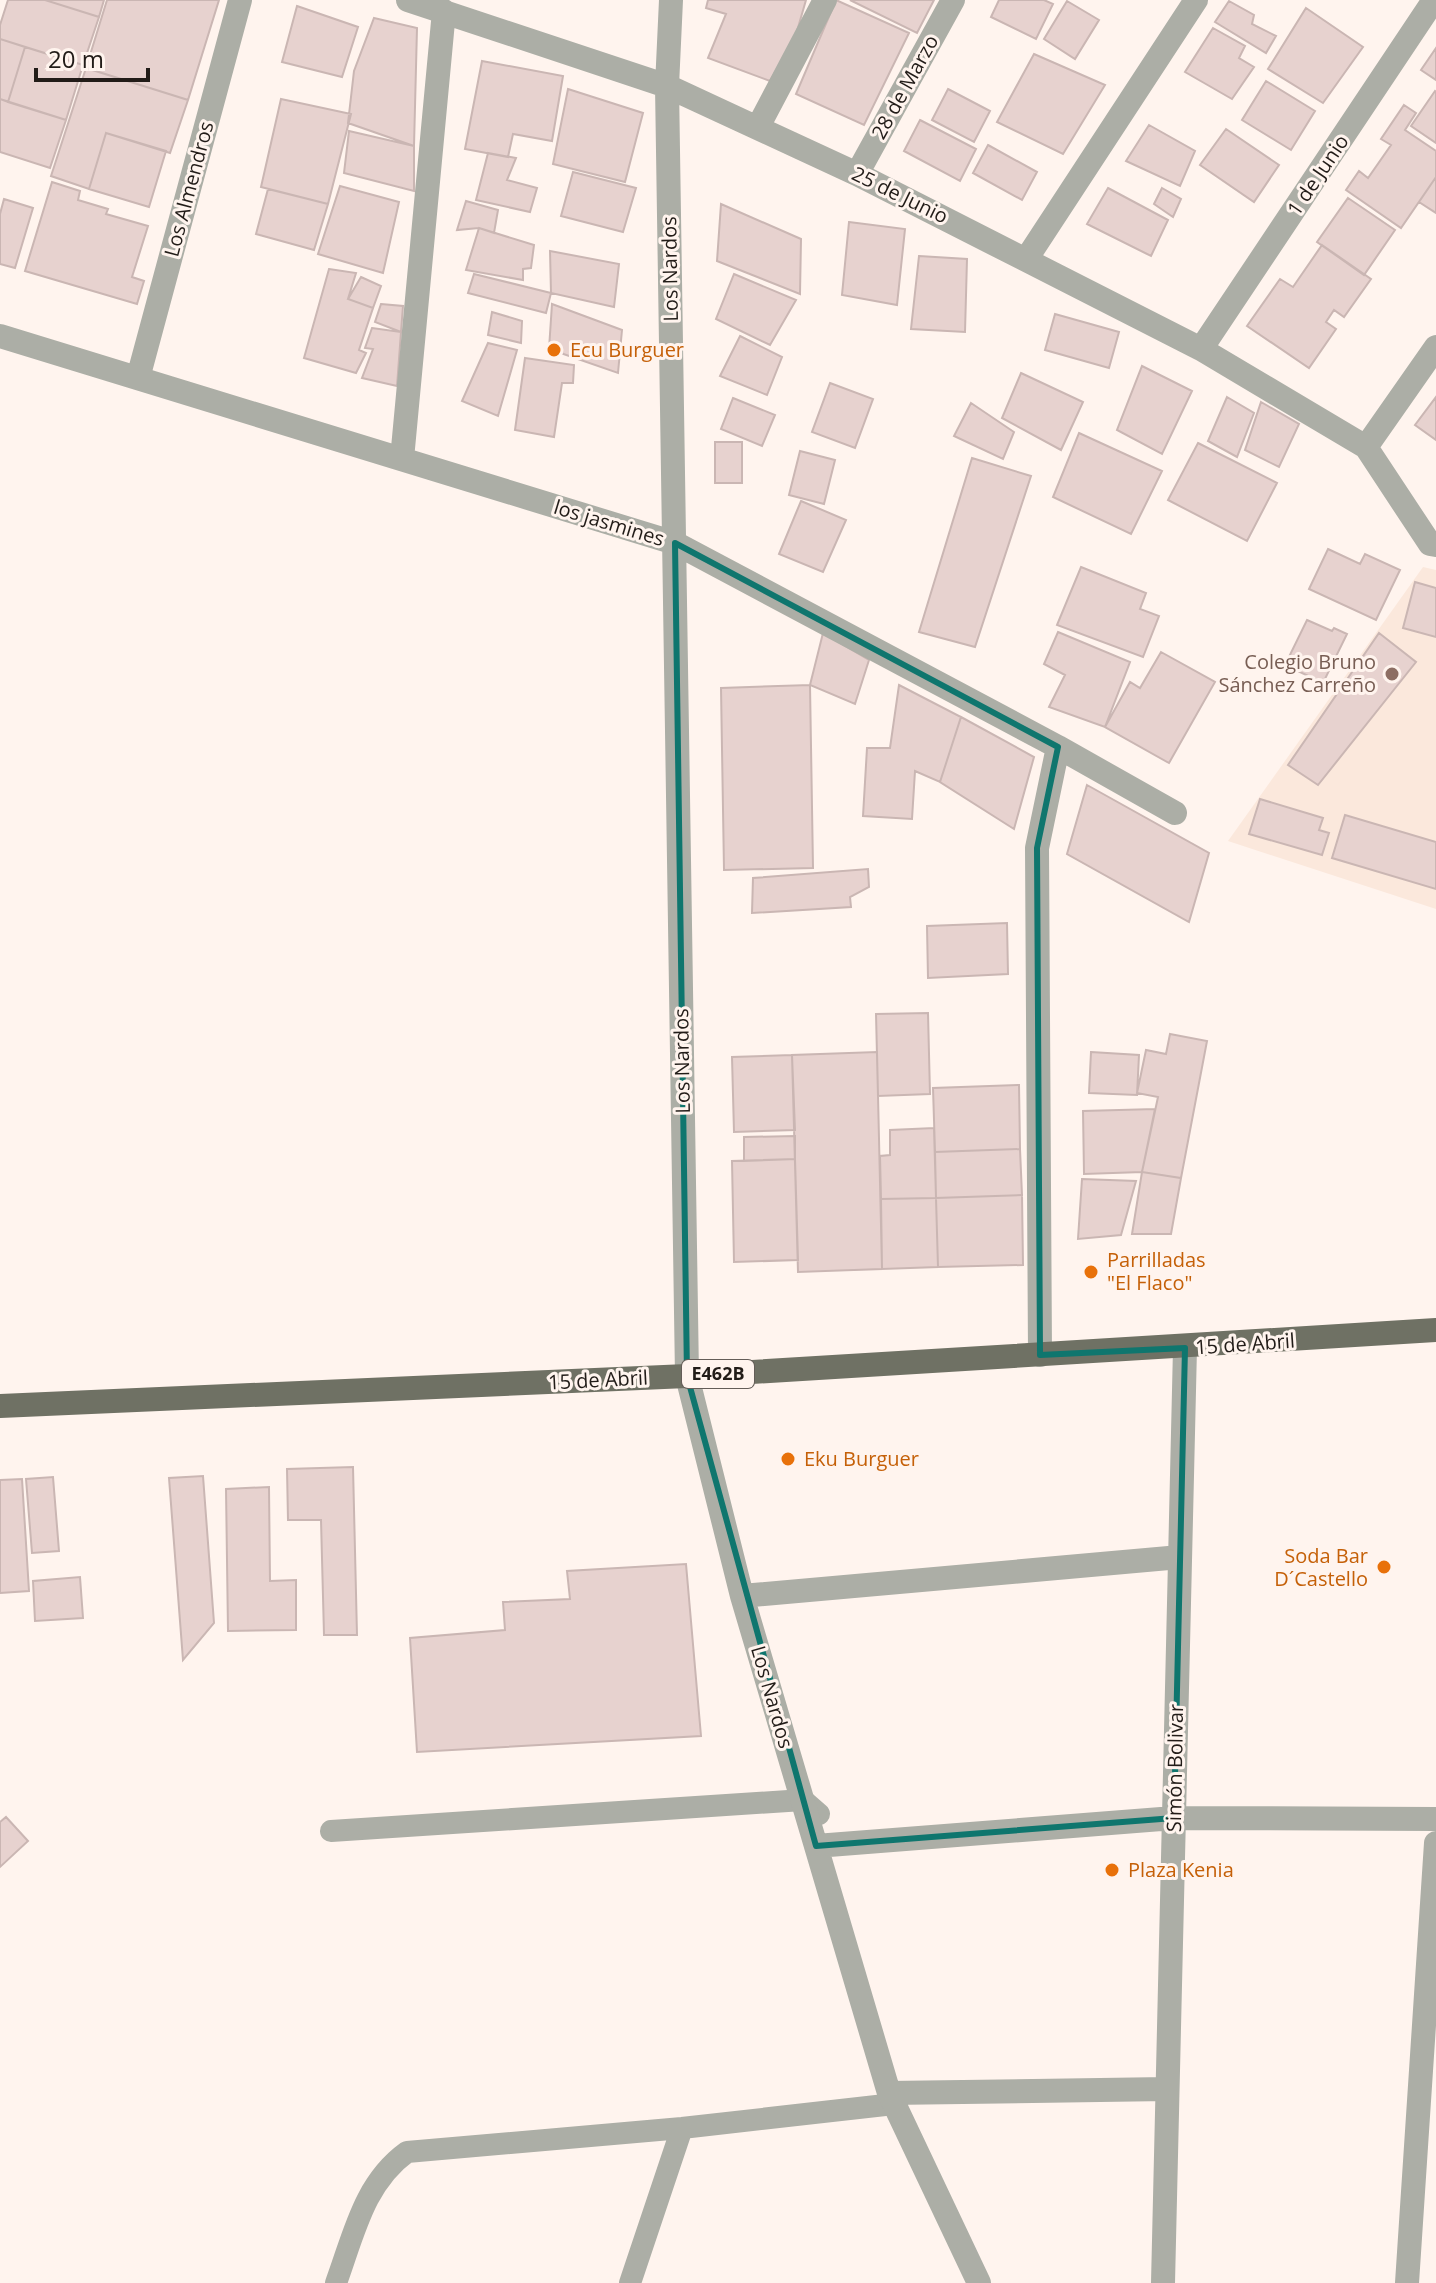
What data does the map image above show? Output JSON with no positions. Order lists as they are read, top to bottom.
{
  "streets": {
    "main road": ["15 de Abril", "E462B"],
    "street": [
      "28 de Marzo",
      "1 de Junio",
      "Los Almendros",
      "25 de Junio",
      "Los Nardos",
      "los jasmines",
      "Simón Bolivar"
    ]
  },
  "crossings": [
    ["28 de Marzo", "25 de Junio"],
    ["1 de Junio", "25 de Junio"],
    ["Los Almendros", "los jasmines"],
    ["25 de Junio", "Los Nardos"],
    ["Los Nardos", "los jasmines"],
    ["Los Nardos", "15 de Abril"],
    ["15 de Abril", "Simón Bolivar"]
  ],
  "places": [
    "Ecu Burguer",
    "Colegio Bruno Sánchez Carreño",
    "Parrilladas \"El Flaco\"",
    "Eku Burguer",
    "Soda Bar D´Castello",
    "Plaza Kenia"
  ],
  "scale_bar": "20 m"
}
